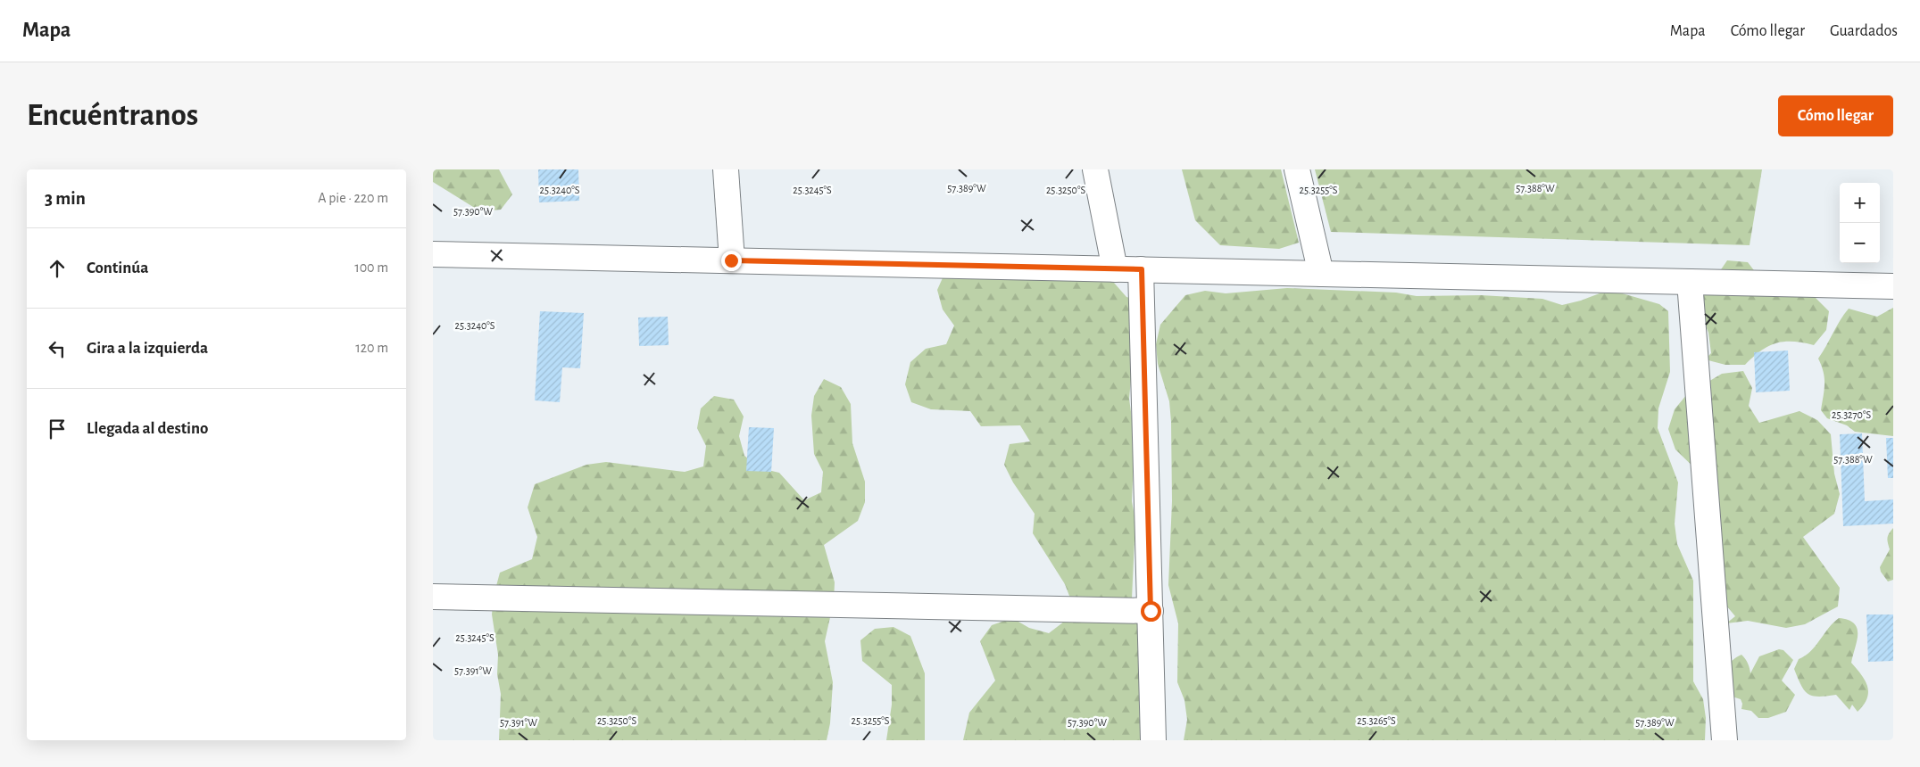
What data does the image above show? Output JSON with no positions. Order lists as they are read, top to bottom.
{
  "page": {
    "header": "Mapa",
    "nav": ["Mapa", "Cómo llegar", "Guardados"],
    "buttons": "Cómo llegar",
    "title": "Encuéntranos",
    "heading": ["3 min", "A pie · 220 m"],
    "map_buttons": ["+", "−"],
    "list": [
      ["Continúa", "100 m"],
      ["Gira a la izquierda", "120 m"],
      "Llegada al destino"
    ]
  },
  "coordinates": [
    "57.389°W",
    "57.388°W",
    "25.3240°S",
    "25.3245°S",
    "25.3250°S",
    "25.3255°S",
    "57.390°W",
    "25.3270°S",
    "57.391°W",
    "25.3265°S"
  ]
}
